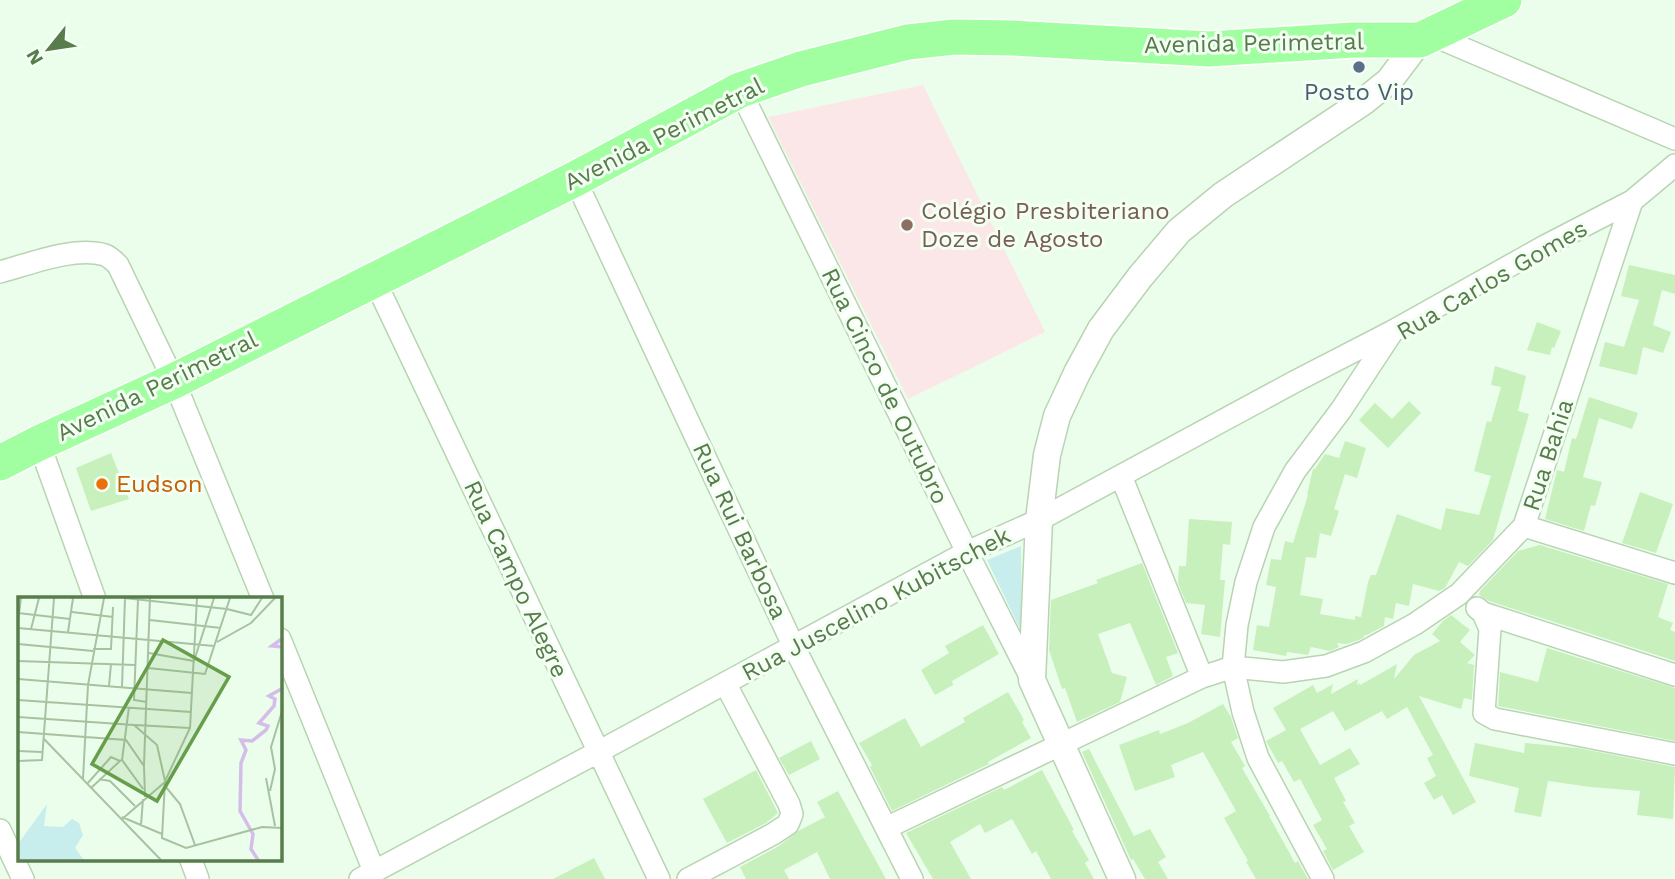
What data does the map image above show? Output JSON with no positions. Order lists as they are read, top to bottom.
{
  "streets": {
    "main road": ["Avenida Perimetral"],
    "street": [
      "Rua Carlos Gomes",
      "Rua Cinco de Outubro",
      "Rua Bahia",
      "Rua Rui Barbosa",
      "Rua Campo Alegre",
      "Rua Juscelino Kubitschek"
    ]
  },
  "crossings": [
    ["Avenida Perimetral", "Rua Cinco de Outubro"],
    ["Avenida Perimetral", "Rua Rui Barbosa"],
    ["Avenida Perimetral", "Rua Campo Alegre"],
    ["Rua Carlos Gomes", "Rua Bahia"],
    ["Rua Carlos Gomes", "Rua Juscelino Kubitschek"],
    ["Rua Cinco de Outubro", "Rua Bahia"],
    ["Rua Cinco de Outubro", "Rua Juscelino Kubitschek"],
    ["Rua Bahia", "Rua Rui Barbosa"],
    ["Rua Rui Barbosa", "Rua Juscelino Kubitschek"],
    ["Rua Campo Alegre", "Rua Juscelino Kubitschek"]
  ],
  "places": ["Posto Vip", "Colégio Presbiteriano Doze de Agosto", "Eudson"],
  "north": "bottom left"
}
